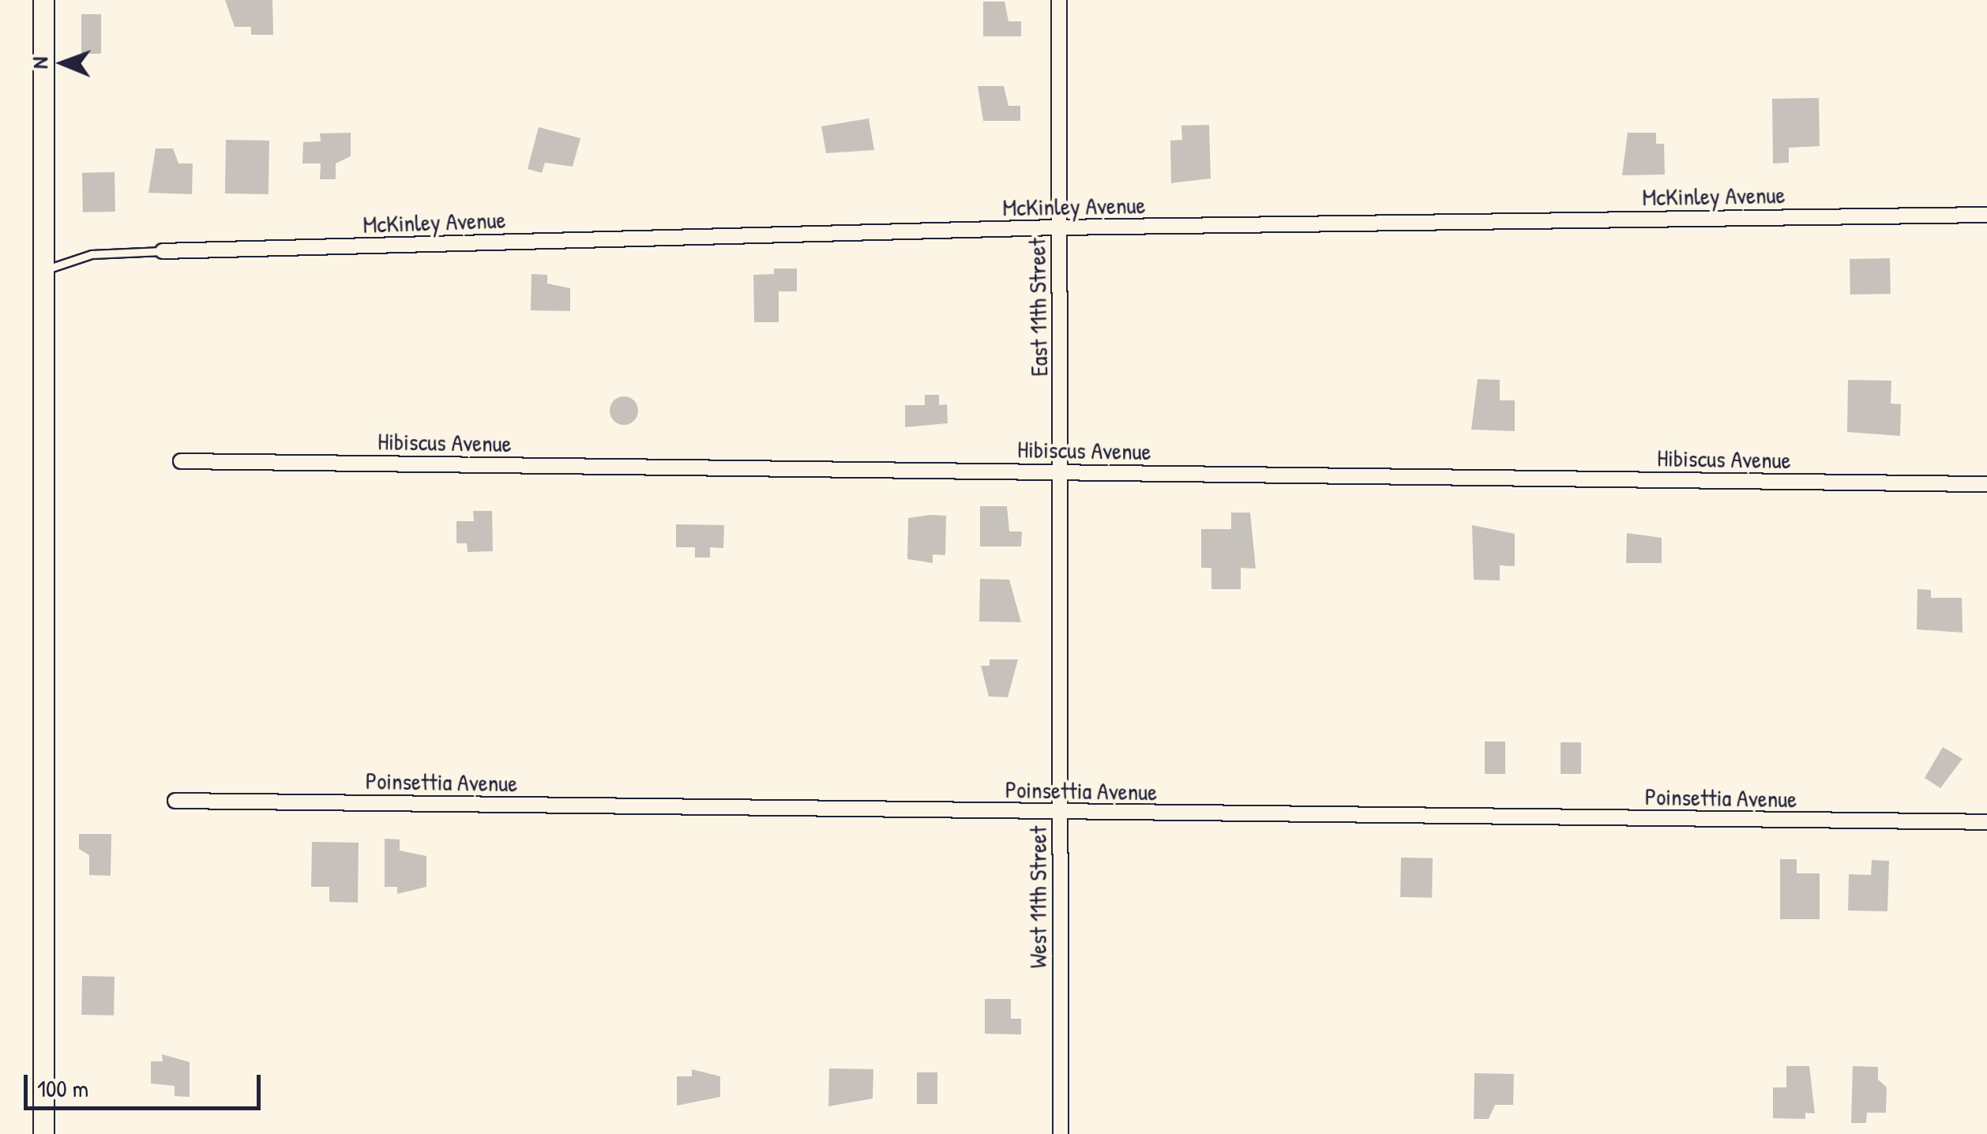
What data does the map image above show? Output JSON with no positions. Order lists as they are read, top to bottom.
{
  "streets": {
    "street": [
      "McKinley Avenue",
      "East 11th Street",
      "Hibiscus Avenue",
      "Poinsettia Avenue",
      "West 11th Street"
    ]
  },
  "crossings": [
    ["McKinley Avenue", "East 11th Street"],
    ["East 11th Street", "Hibiscus Avenue"],
    ["East 11th Street", "West 11th Street"],
    ["Hibiscus Avenue", "West 11th Street"],
    ["Poinsettia Avenue", "West 11th Street"]
  ],
  "scale_bar": "100 m",
  "north": "left"
}
